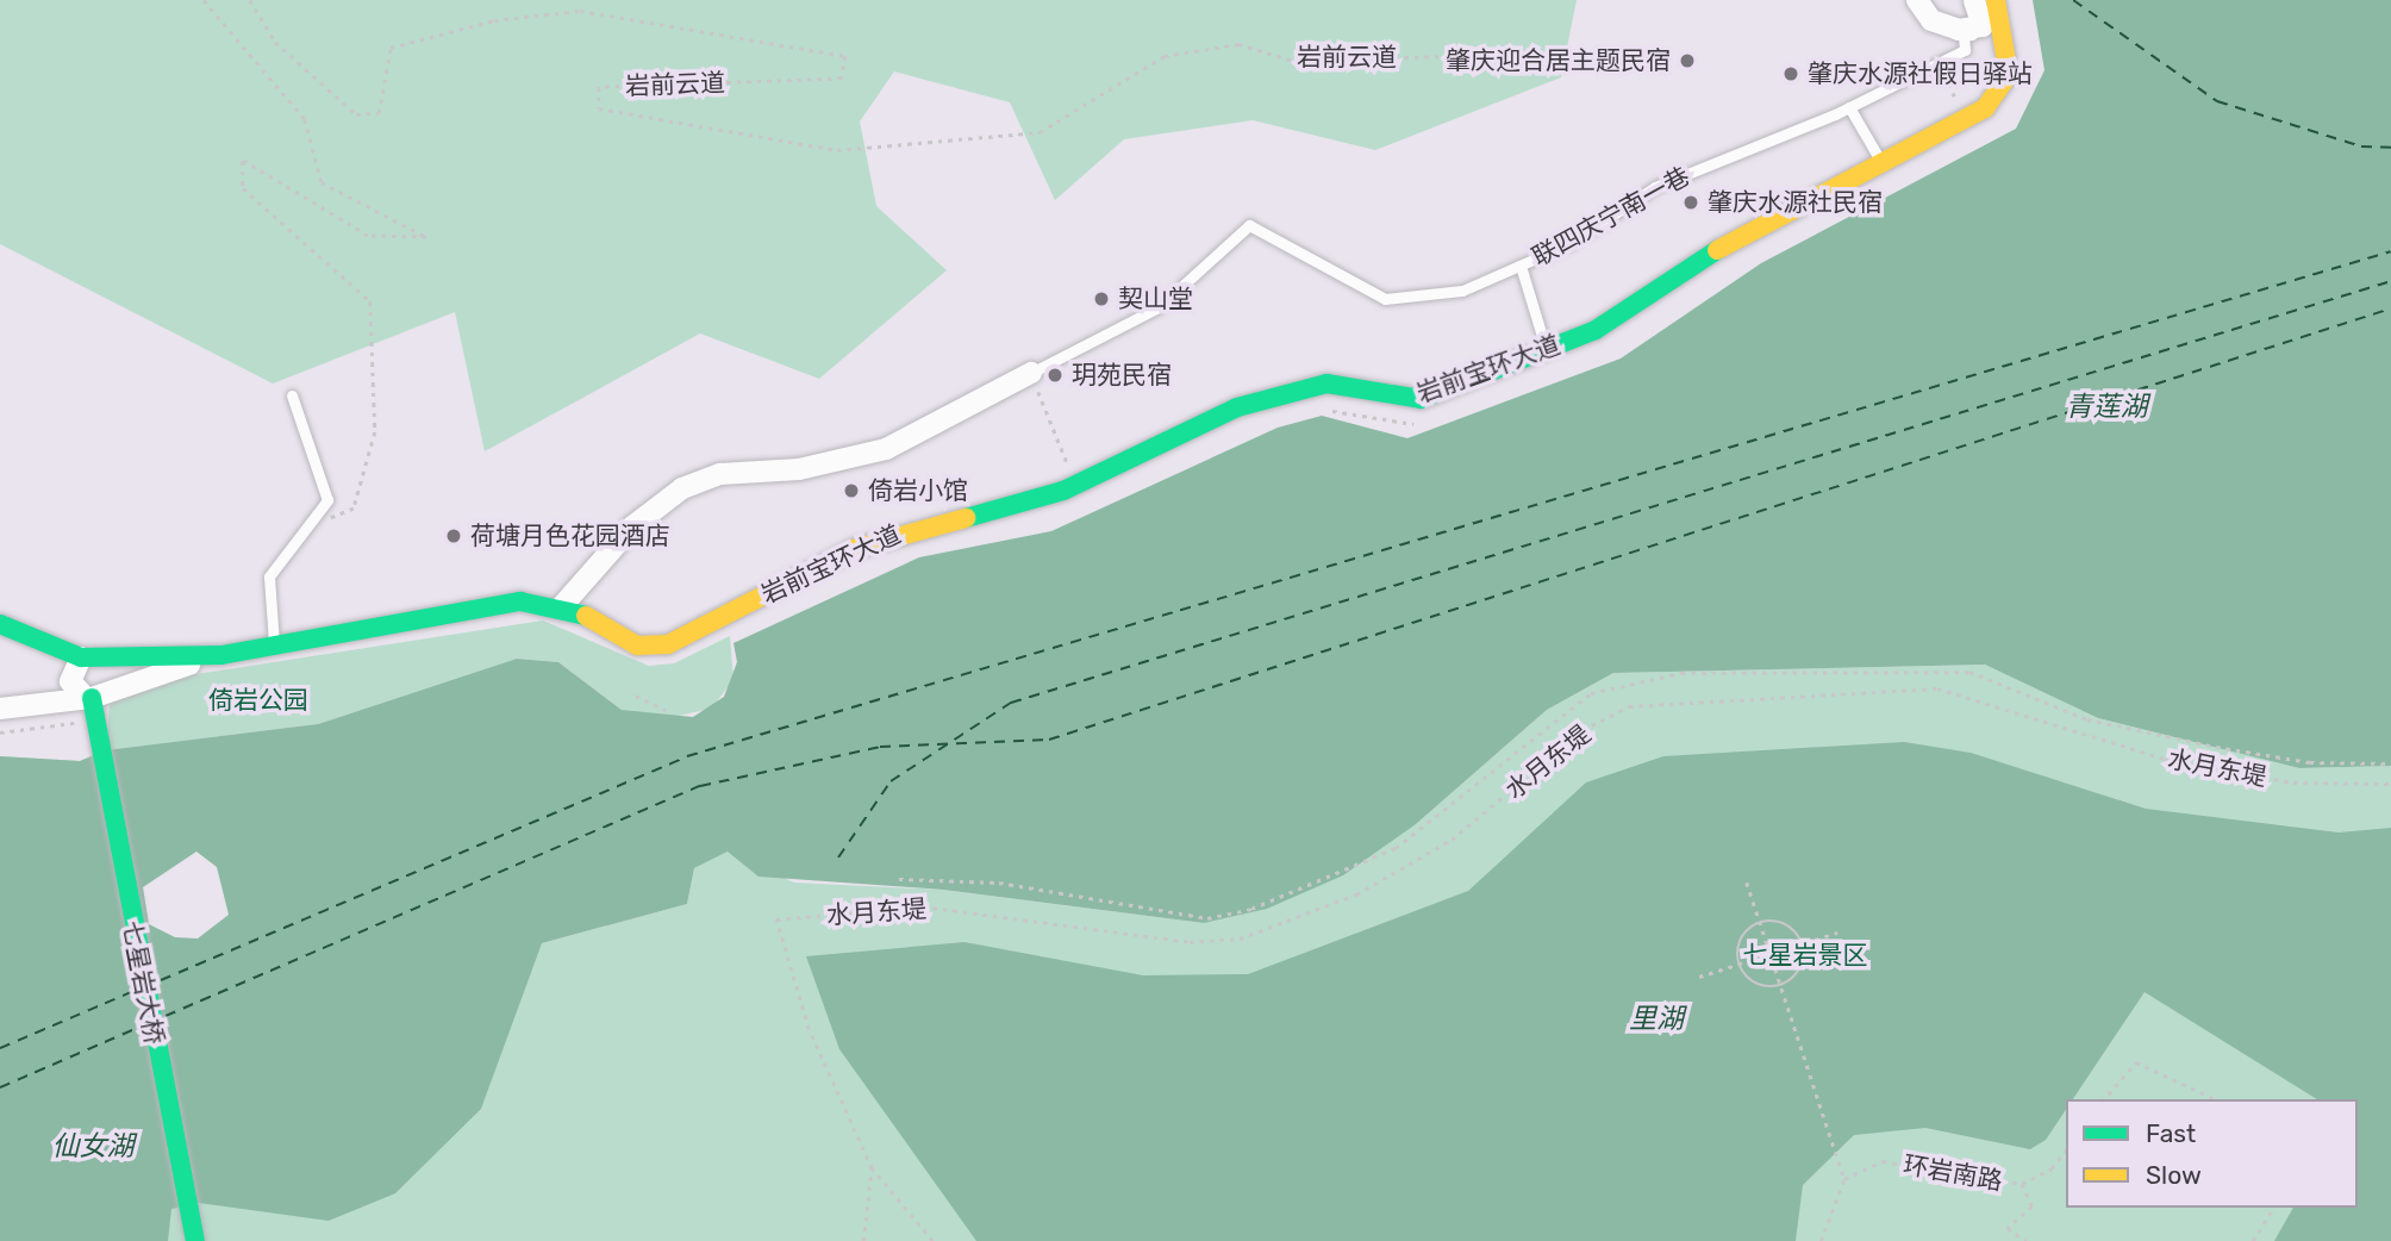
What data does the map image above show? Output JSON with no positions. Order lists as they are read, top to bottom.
{
  "streets": {
    "street": ["岩前宝环大道", "七星岩大桥"],
    "lane": ["联四庆宁南一巷"],
    "path": ["岩前云道", "水月东堤", "环岩南路"]
  },
  "crossings": [
    ["联四庆宁南一巷", "岩前宝环大道"]
  ],
  "water": ["青莲湖", "里湖", "仙女湖"],
  "parks": ["倚岩公园", "七星岩景区"],
  "places": [
    "肇庆迎合居主题民宿",
    "肇庆水源社假日驿站",
    "肇庆水源社民宿",
    "契山堂",
    "玥苑民宿",
    "倚岩小馆",
    "荷塘月色花园酒店"
  ],
  "legend": ["Fast", "Slow"]
}
